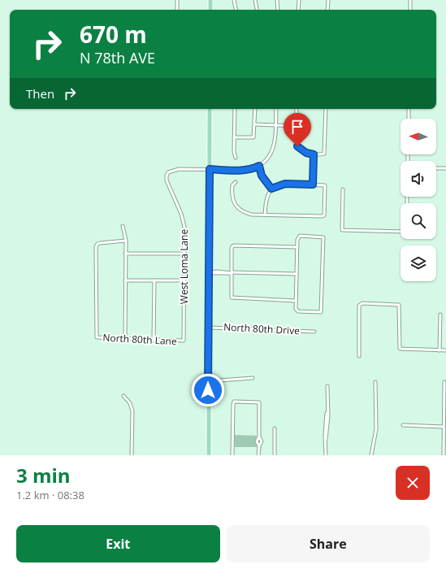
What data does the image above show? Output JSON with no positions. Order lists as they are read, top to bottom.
{
  "streets": {
    "street": ["West Loma Lane", "North 80th Drive", "North 80th Lane"]
  },
  "crossings": [
    ["West Loma Lane", "North 80th Lane"]
  ],
  "north": "left",
  "page": {
    "turn": ["670 m", "N 78th AVE"],
    "then": "Then",
    "heading": ["3 min", "1.2 km · 08:38"],
    "buttons": ["Exit", "Share"]
  }
}
